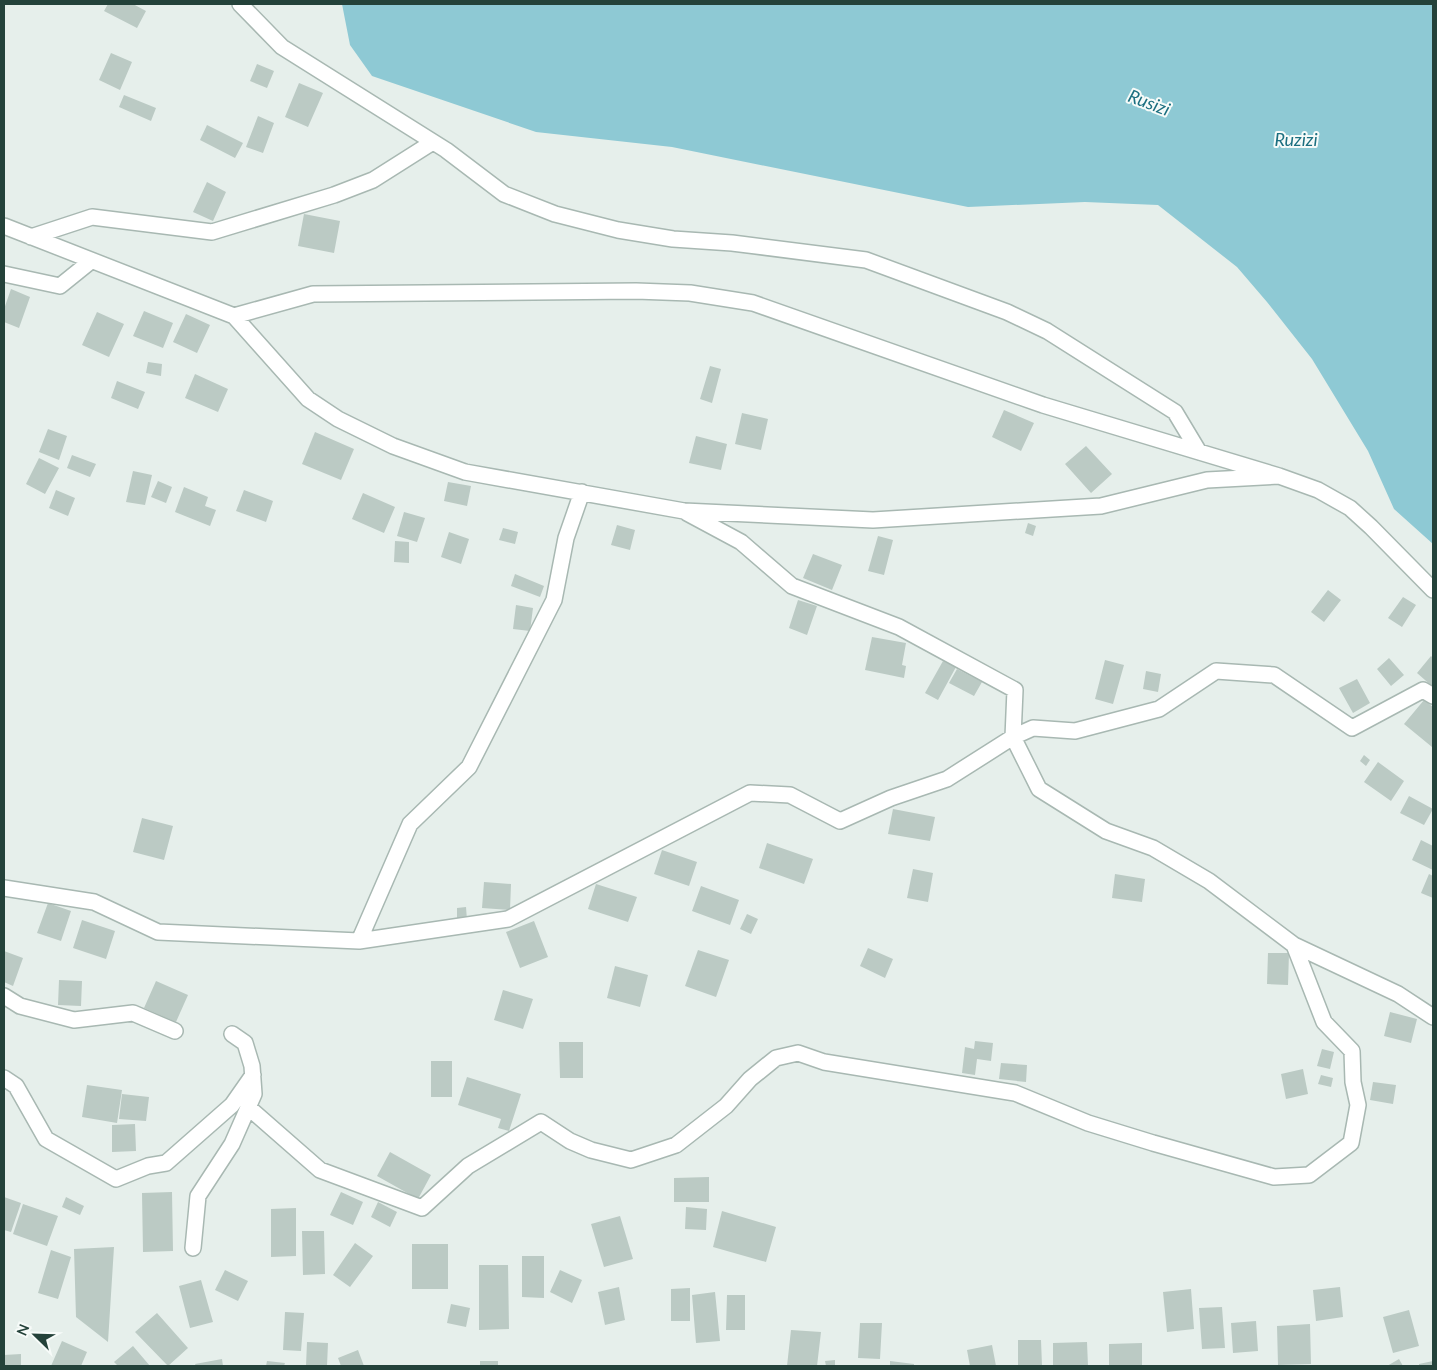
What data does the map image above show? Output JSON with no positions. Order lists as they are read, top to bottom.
{
  "water": ["Rusizi", "Ruzizi"],
  "north": "top left"
}
